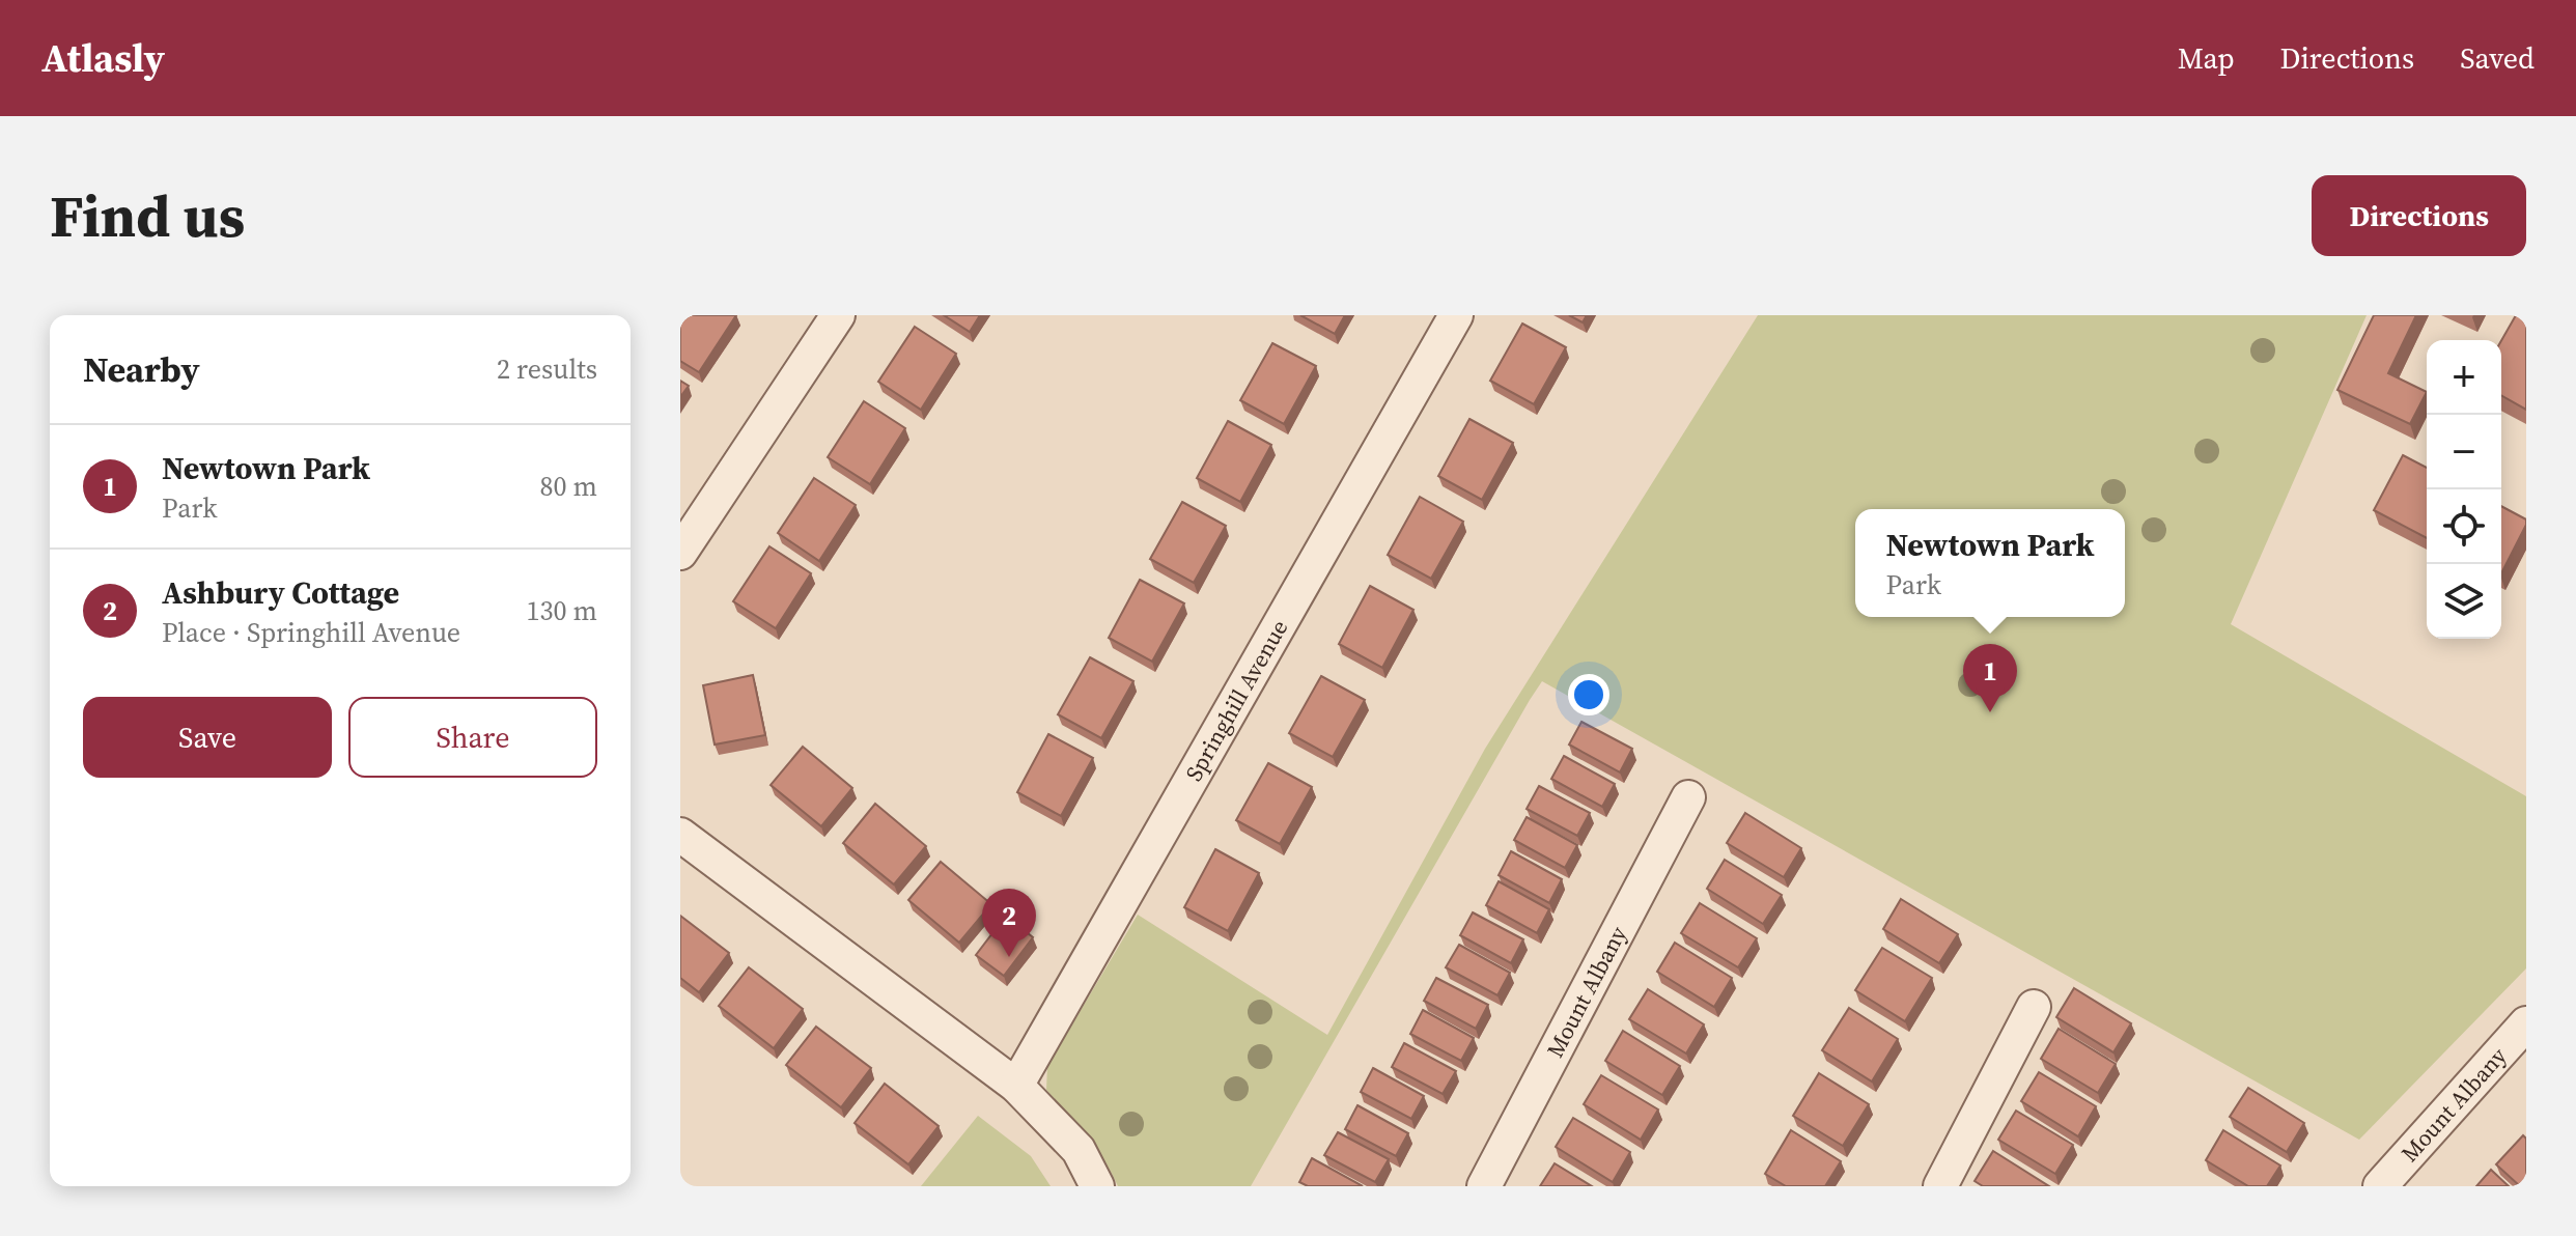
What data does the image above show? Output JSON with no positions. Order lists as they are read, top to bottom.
{
  "streets": {
    "street": ["Springhill Avenue", "Mount Albany"]
  },
  "page": {
    "header": "Atlasly",
    "nav": ["Map", "Directions", "Saved"],
    "buttons": [
      "Directions",
      ["Save", "Share"]
    ],
    "title": "Find us",
    "heading": ["Nearby", "2 results"],
    "map_buttons": ["+", "−"],
    "list": [
      {
        "mark": "1",
        "name": "Newtown Park",
        "note": "Park",
        "value": "80 m"
      },
      {
        "mark": "2",
        "name": "Ashbury Cottage",
        "note": "Place · Springhill Avenue",
        "value": "130 m"
      }
    ],
    "popup": ["Newtown Park", "Park"],
    "pins": ["1", "2"]
  }
}
